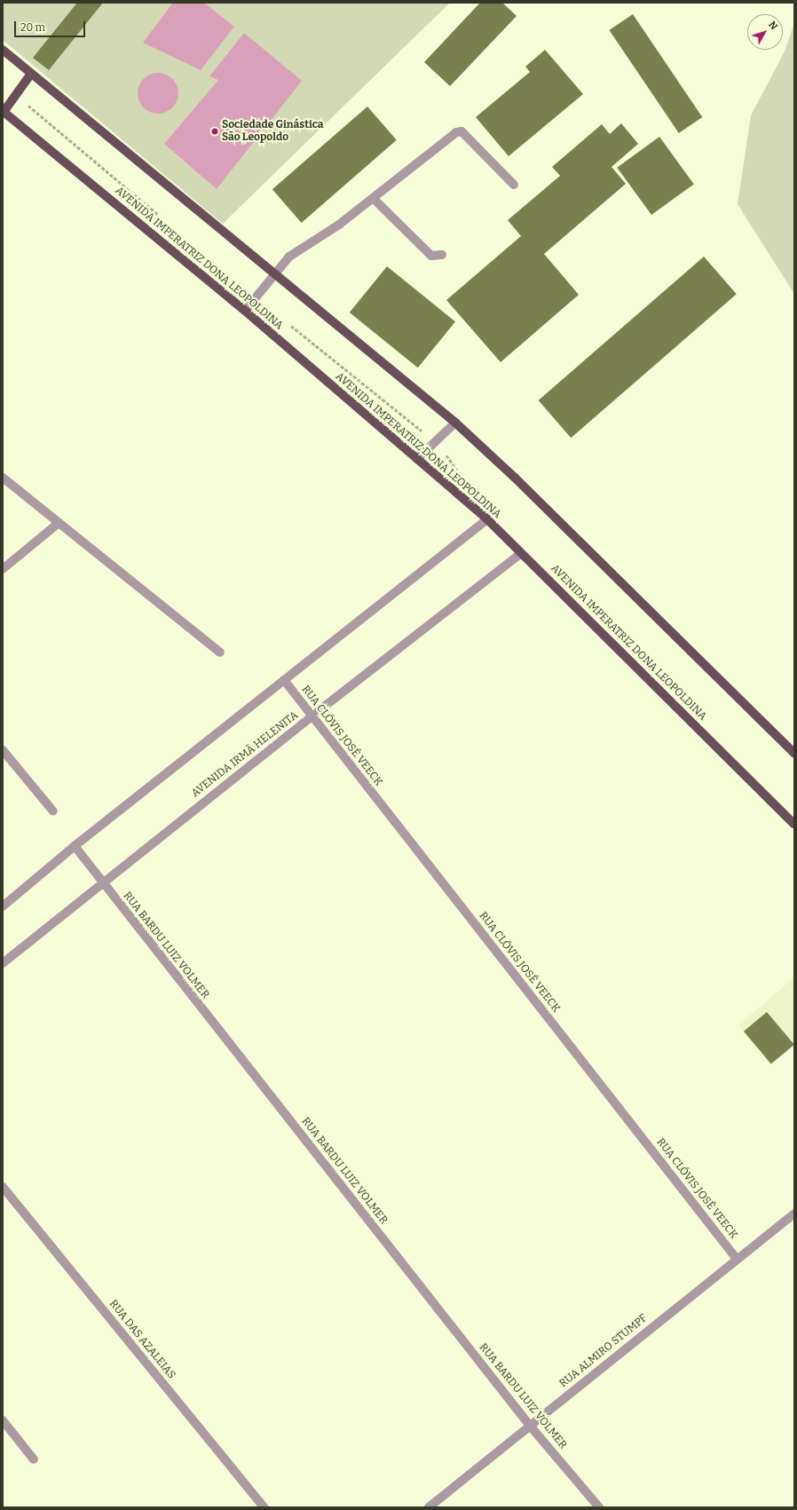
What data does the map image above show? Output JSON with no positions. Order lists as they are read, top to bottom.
{
  "streets": {
    "main road": ["AVENIDA IMPERATRIZ DONA LEOPOLDINA"],
    "street": [
      "RUA CLÓVIS JOSÉ VEECK",
      "AVENIDA IRMÃ HELENITA",
      "RUA BARDU LUIZ VOLMER",
      "RUA DAS AZALEIAS",
      "RUA ALMIRO STUMPF"
    ]
  },
  "crossings": [
    ["AVENIDA IMPERATRIZ DONA LEOPOLDINA", "AVENIDA IRMÃ HELENITA"],
    ["RUA CLÓVIS JOSÉ VEECK", "AVENIDA IRMÃ HELENITA"],
    ["RUA CLÓVIS JOSÉ VEECK", "RUA ALMIRO STUMPF"],
    ["AVENIDA IRMÃ HELENITA", "RUA BARDU LUIZ VOLMER"],
    ["RUA BARDU LUIZ VOLMER", "RUA ALMIRO STUMPF"]
  ],
  "places": ["Sociedade Ginástica São Leopoldo"],
  "scale_bar": "20 m",
  "north": "top right"
}
